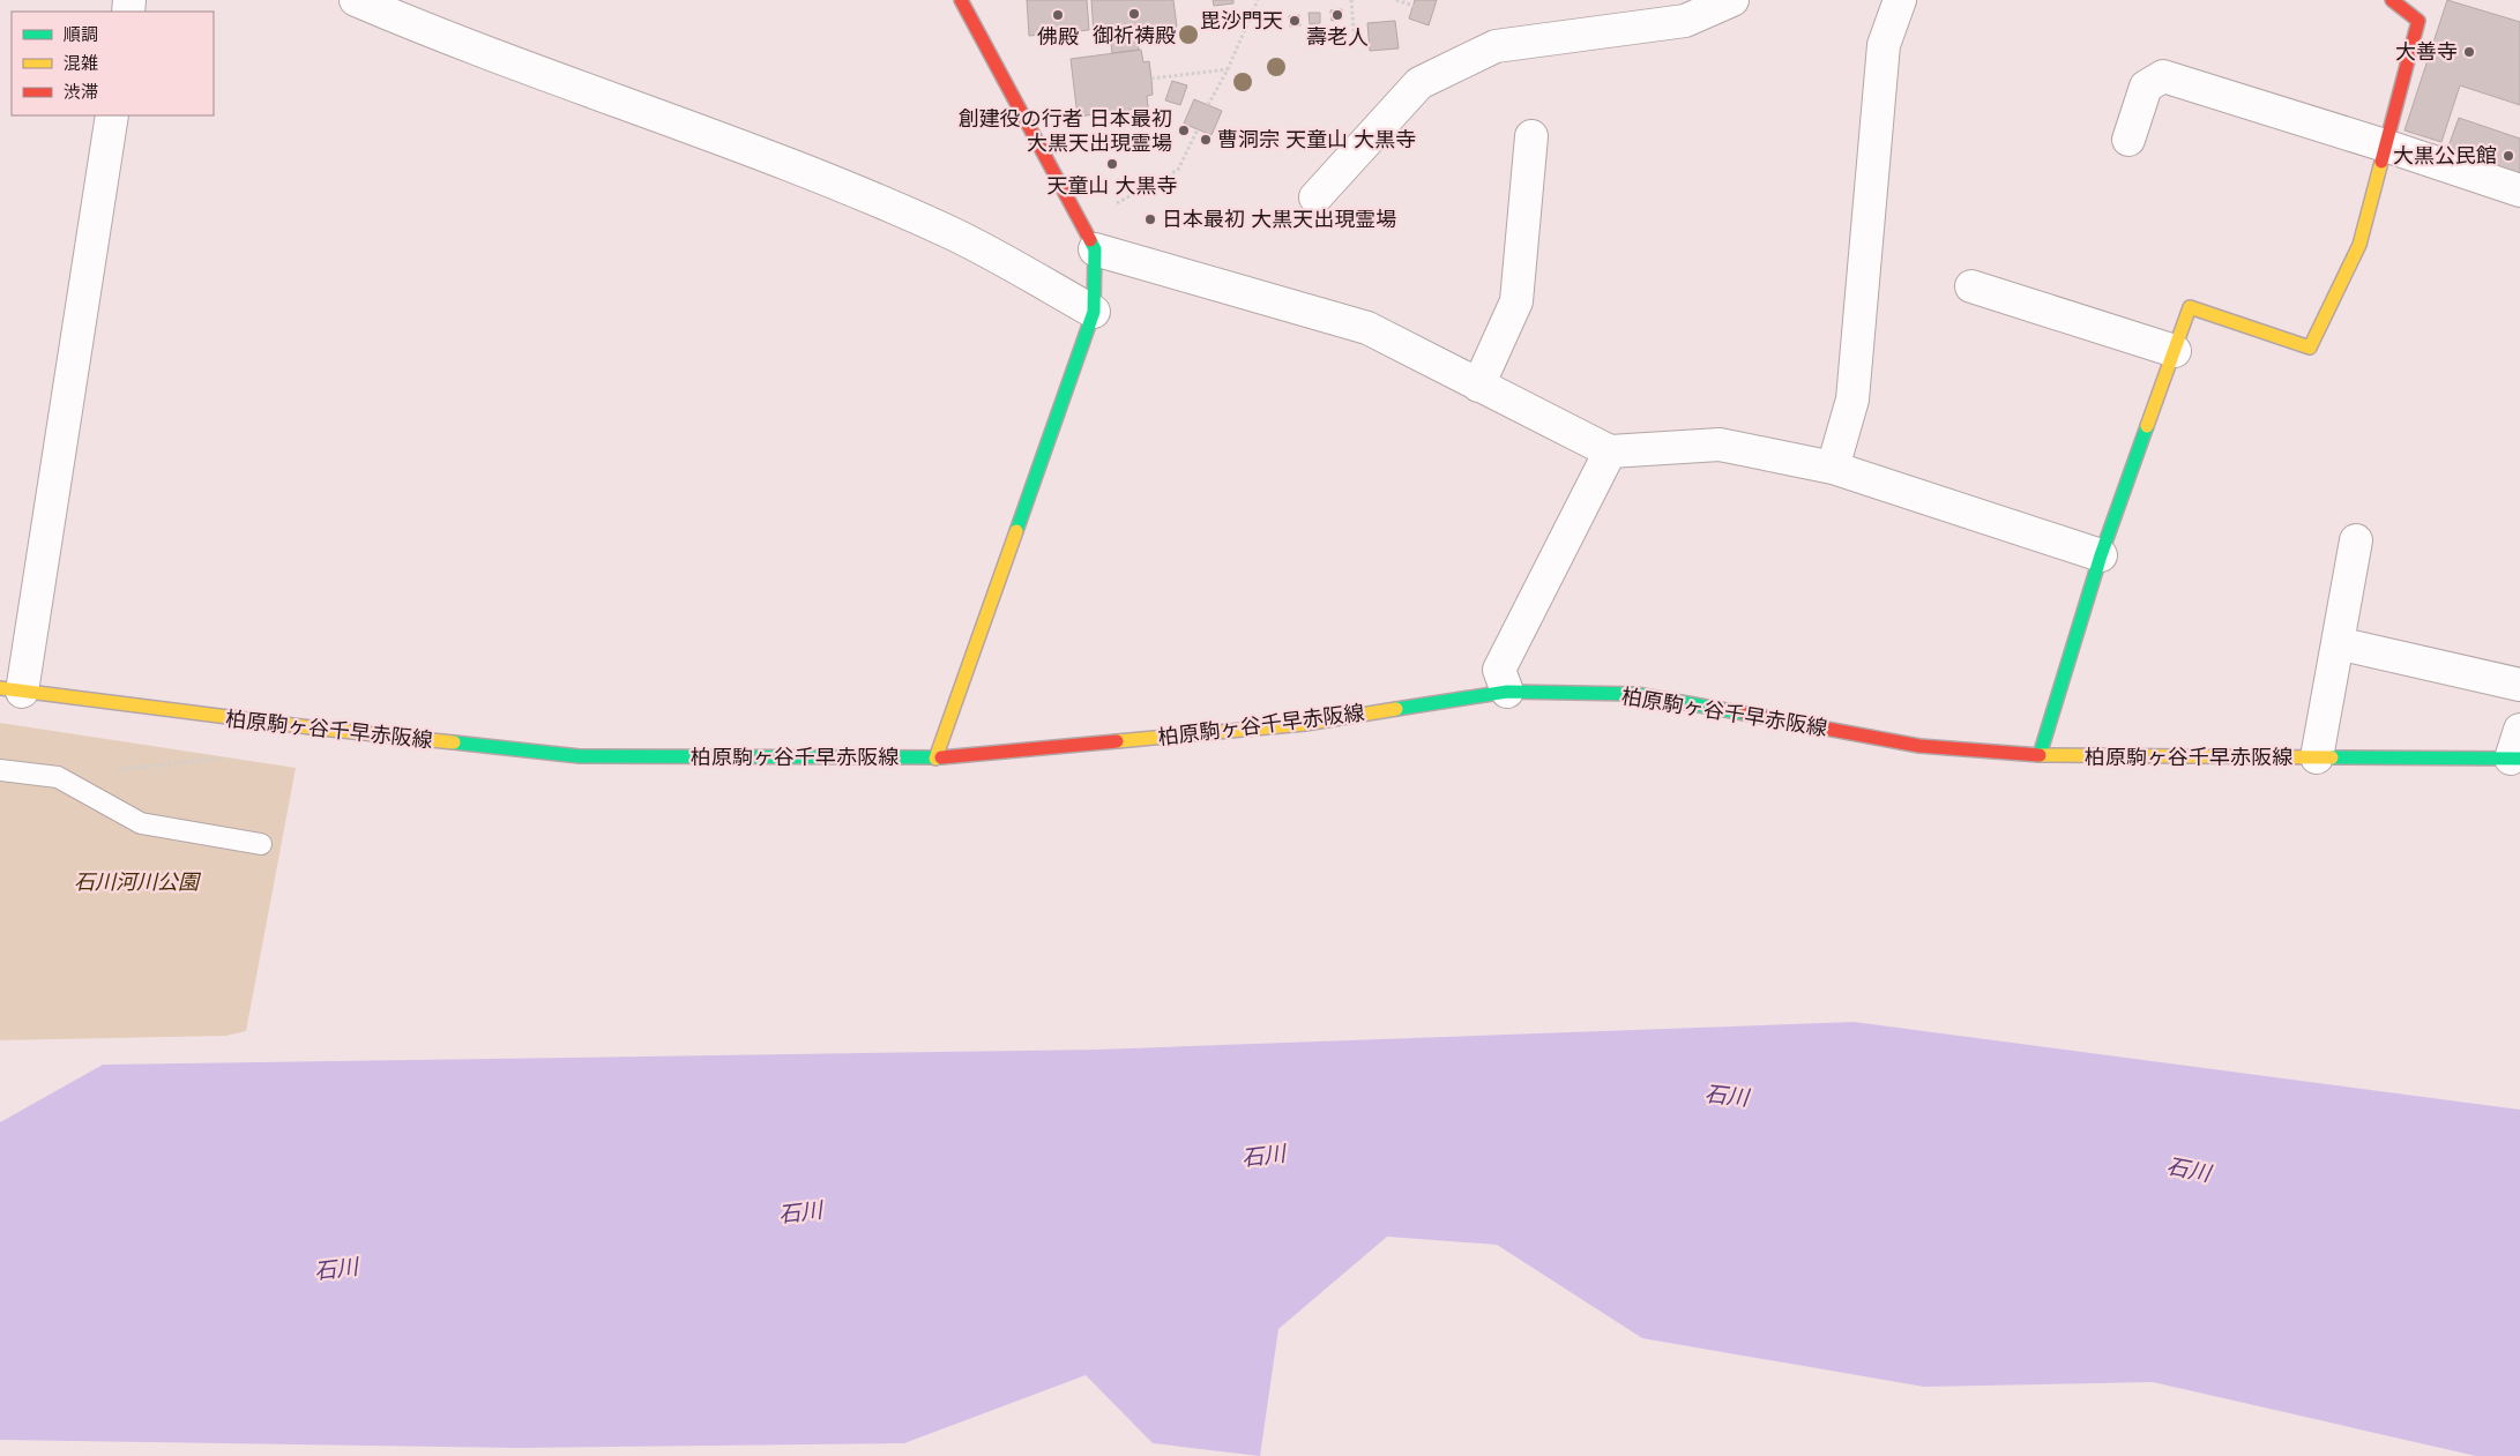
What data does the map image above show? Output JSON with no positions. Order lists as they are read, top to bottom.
{
  "streets": {
    "main road": ["柏原駒ヶ谷千早赤阪線"]
  },
  "water": ["石川"],
  "parks": ["石川河川公園"],
  "places": [
    "御祈祷殿",
    "佛殿",
    "壽老人",
    "毘沙門天",
    "大善寺",
    "創建役の行者 日本最初 大黒天出現霊場",
    "曹洞宗 天童山 大黒寺",
    "大黒公民館",
    "天童山 大黒寺",
    "日本最初 大黒天出現霊場"
  ],
  "legend": ["順調", "混雑", "渋滞"]
}
